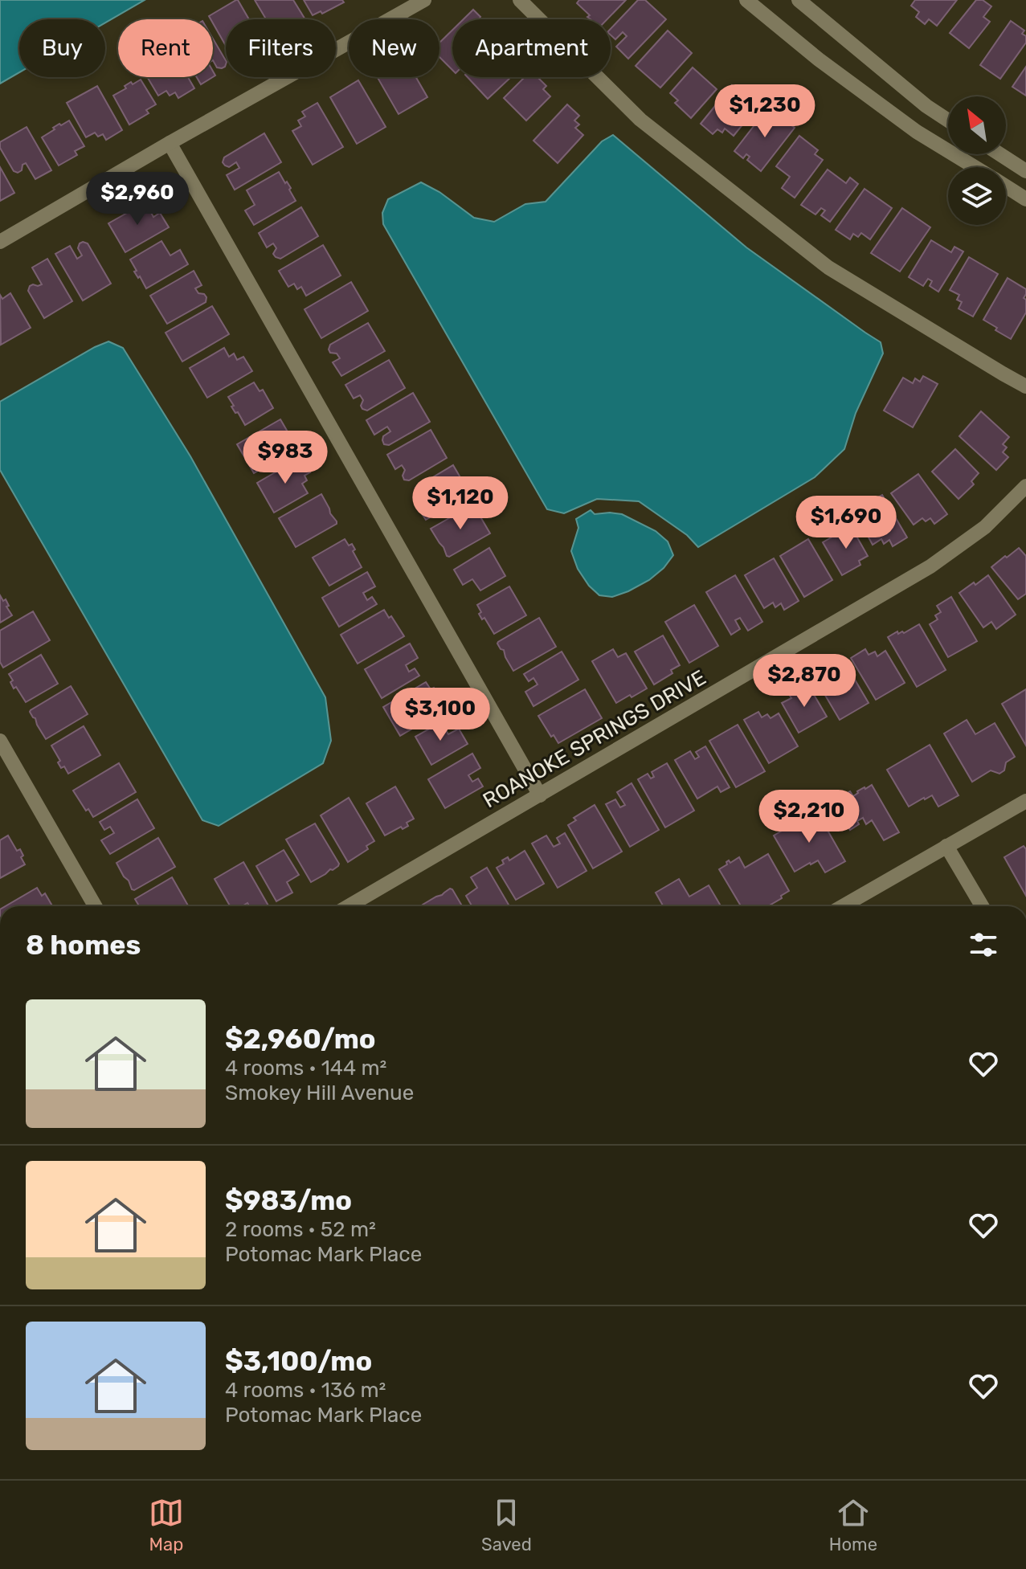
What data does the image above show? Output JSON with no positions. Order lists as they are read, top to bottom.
{
  "streets": {
    "street": ["ROANOKE SPRINGS DRIVE"]
  },
  "north": "top left",
  "page": {
    "chip": [
      "Buy",
      "Rent",
      "Filters",
      "New",
      "Apartment"
    ],
    "price": [
      "$1,230",
      "$2,960",
      "$983",
      "$1,120",
      "$1,690",
      "$2,870",
      "$3,100",
      "$2,210"
    ],
    "heading": "8 homes",
    "list": [
      {
        "name": "$2,960/mo",
        "note": "4 rooms · 144 m² · Smokey Hill Avenue"
      },
      {
        "name": "$983/mo",
        "note": "2 rooms · 52 m² · Potomac Mark Place"
      },
      {
        "name": "$3,100/mo",
        "note": "4 rooms · 136 m² · Potomac Mark Place"
      }
    ],
    "tabs": ["Map", "Saved", "Home"]
  }
}
